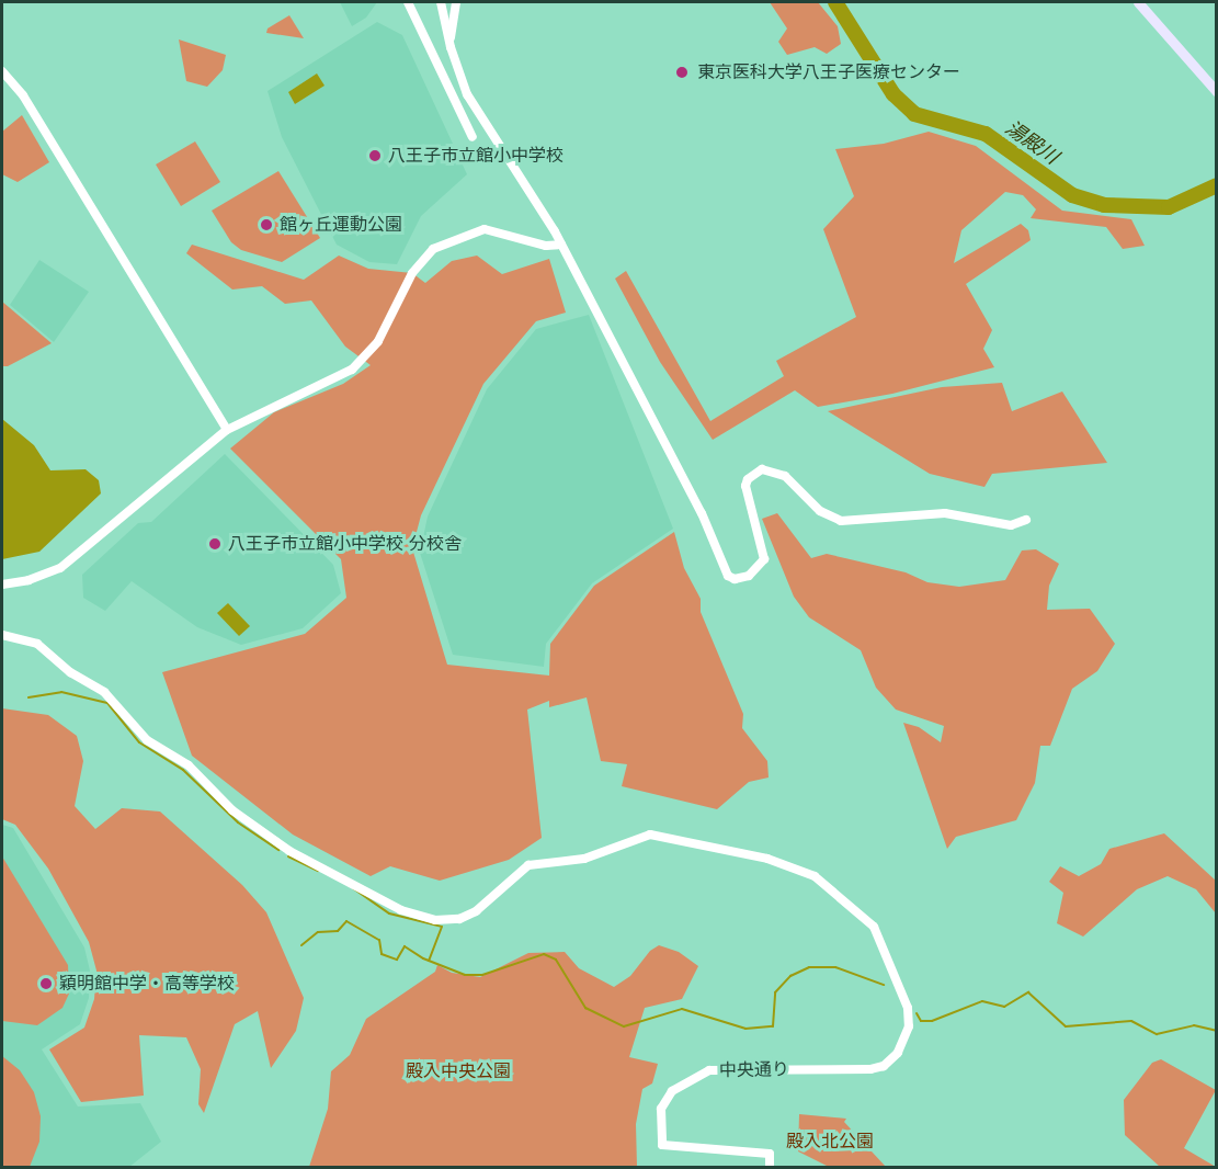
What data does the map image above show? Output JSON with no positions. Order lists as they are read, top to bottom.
{
  "streets": {
    "street": ["中央通り"]
  },
  "water": ["湯殿川"],
  "parks": ["殿入中央公園", "殿入北公園"],
  "places": [
    "東京医科大学八王子医療センター",
    "八王子市立館小中学校",
    "館ヶ丘運動公園",
    "八王子市立館小中学校 分校舎",
    "穎明館中学・高等学校"
  ]
}
